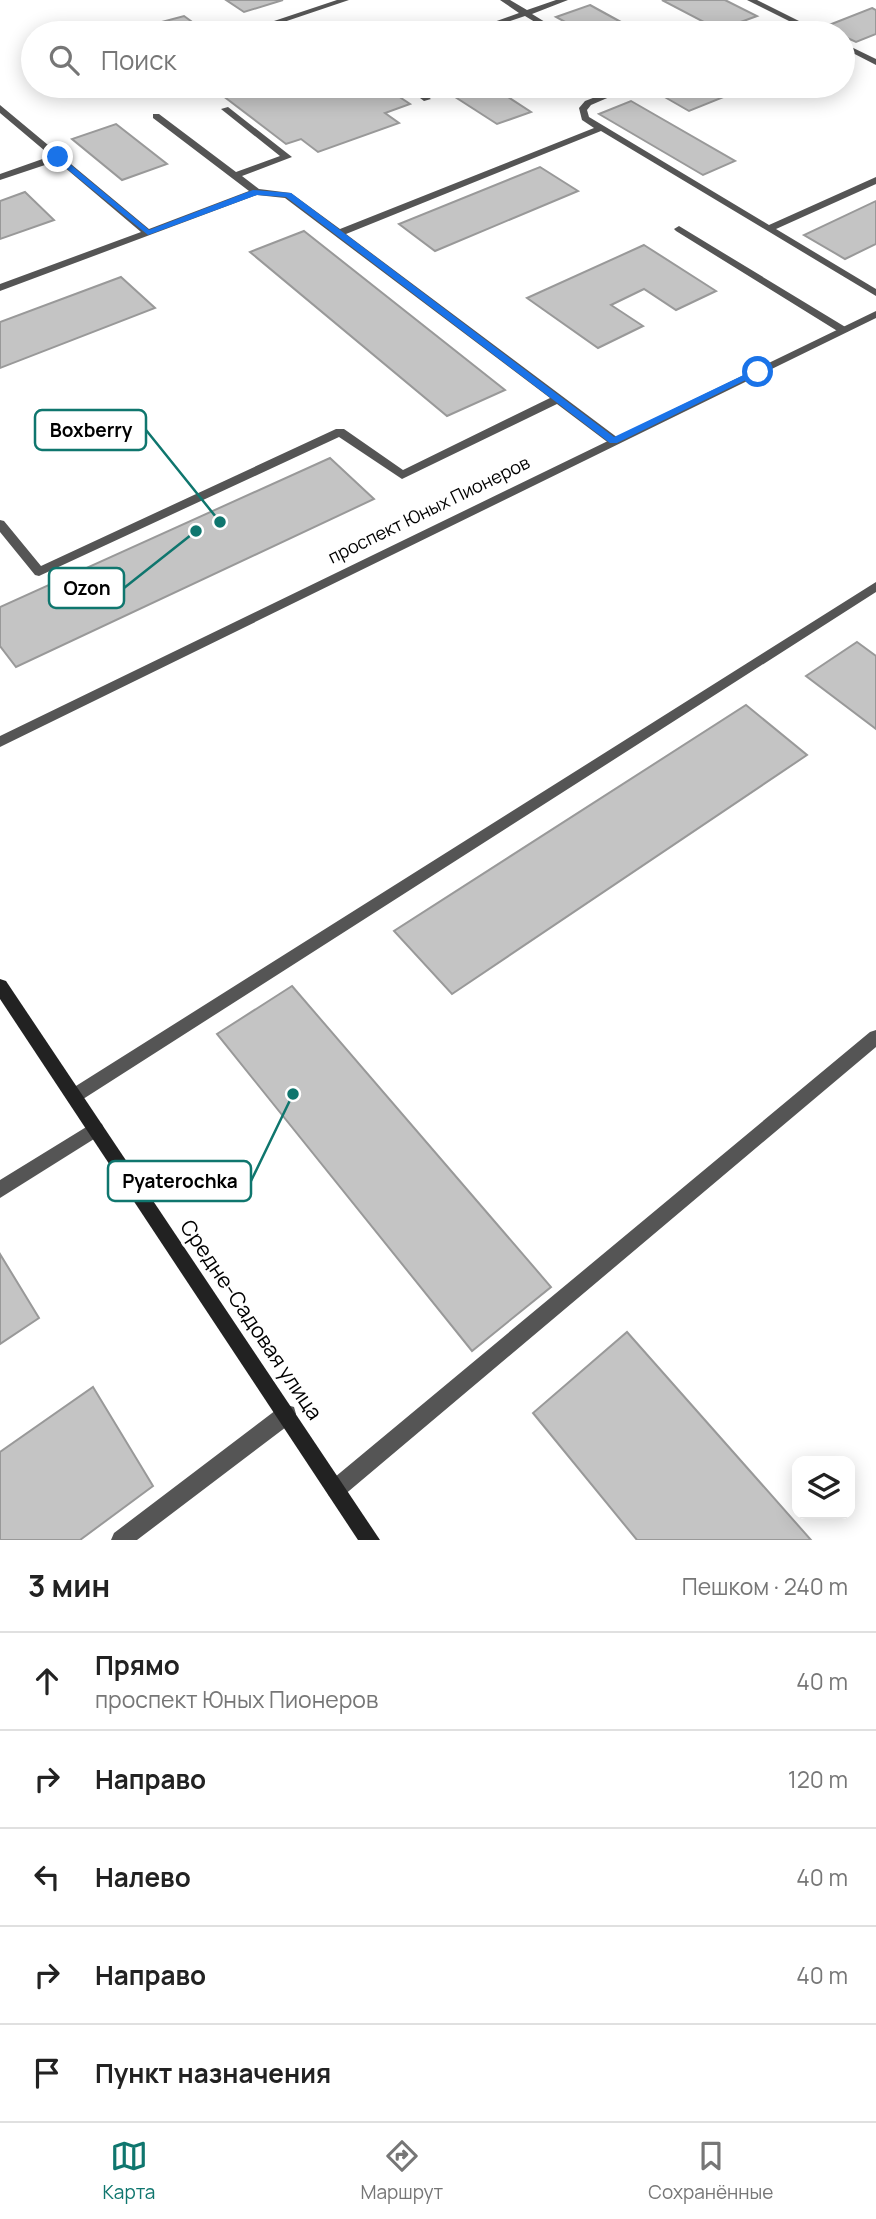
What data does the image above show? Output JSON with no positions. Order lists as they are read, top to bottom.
{
  "streets": {
    "street": ["проспект Юных Пионеров", "Средне-Садовая улица"]
  },
  "places": ["Boxberry", "Ozon", "Pyaterochka"],
  "page": {
    "search": "Поиск",
    "heading": ["3 мин", "Пешком · 240 m"],
    "list": [
      ["Прямо", "проспект Юных Пионеров", "40 m"],
      ["Направо", "120 m"],
      ["Налево", "40 m"],
      ["Направо", "40 m"],
      "Пункт назначения"
    ],
    "nav": ["Карта", "Маршрут", "Сохранённые"]
  }
}
